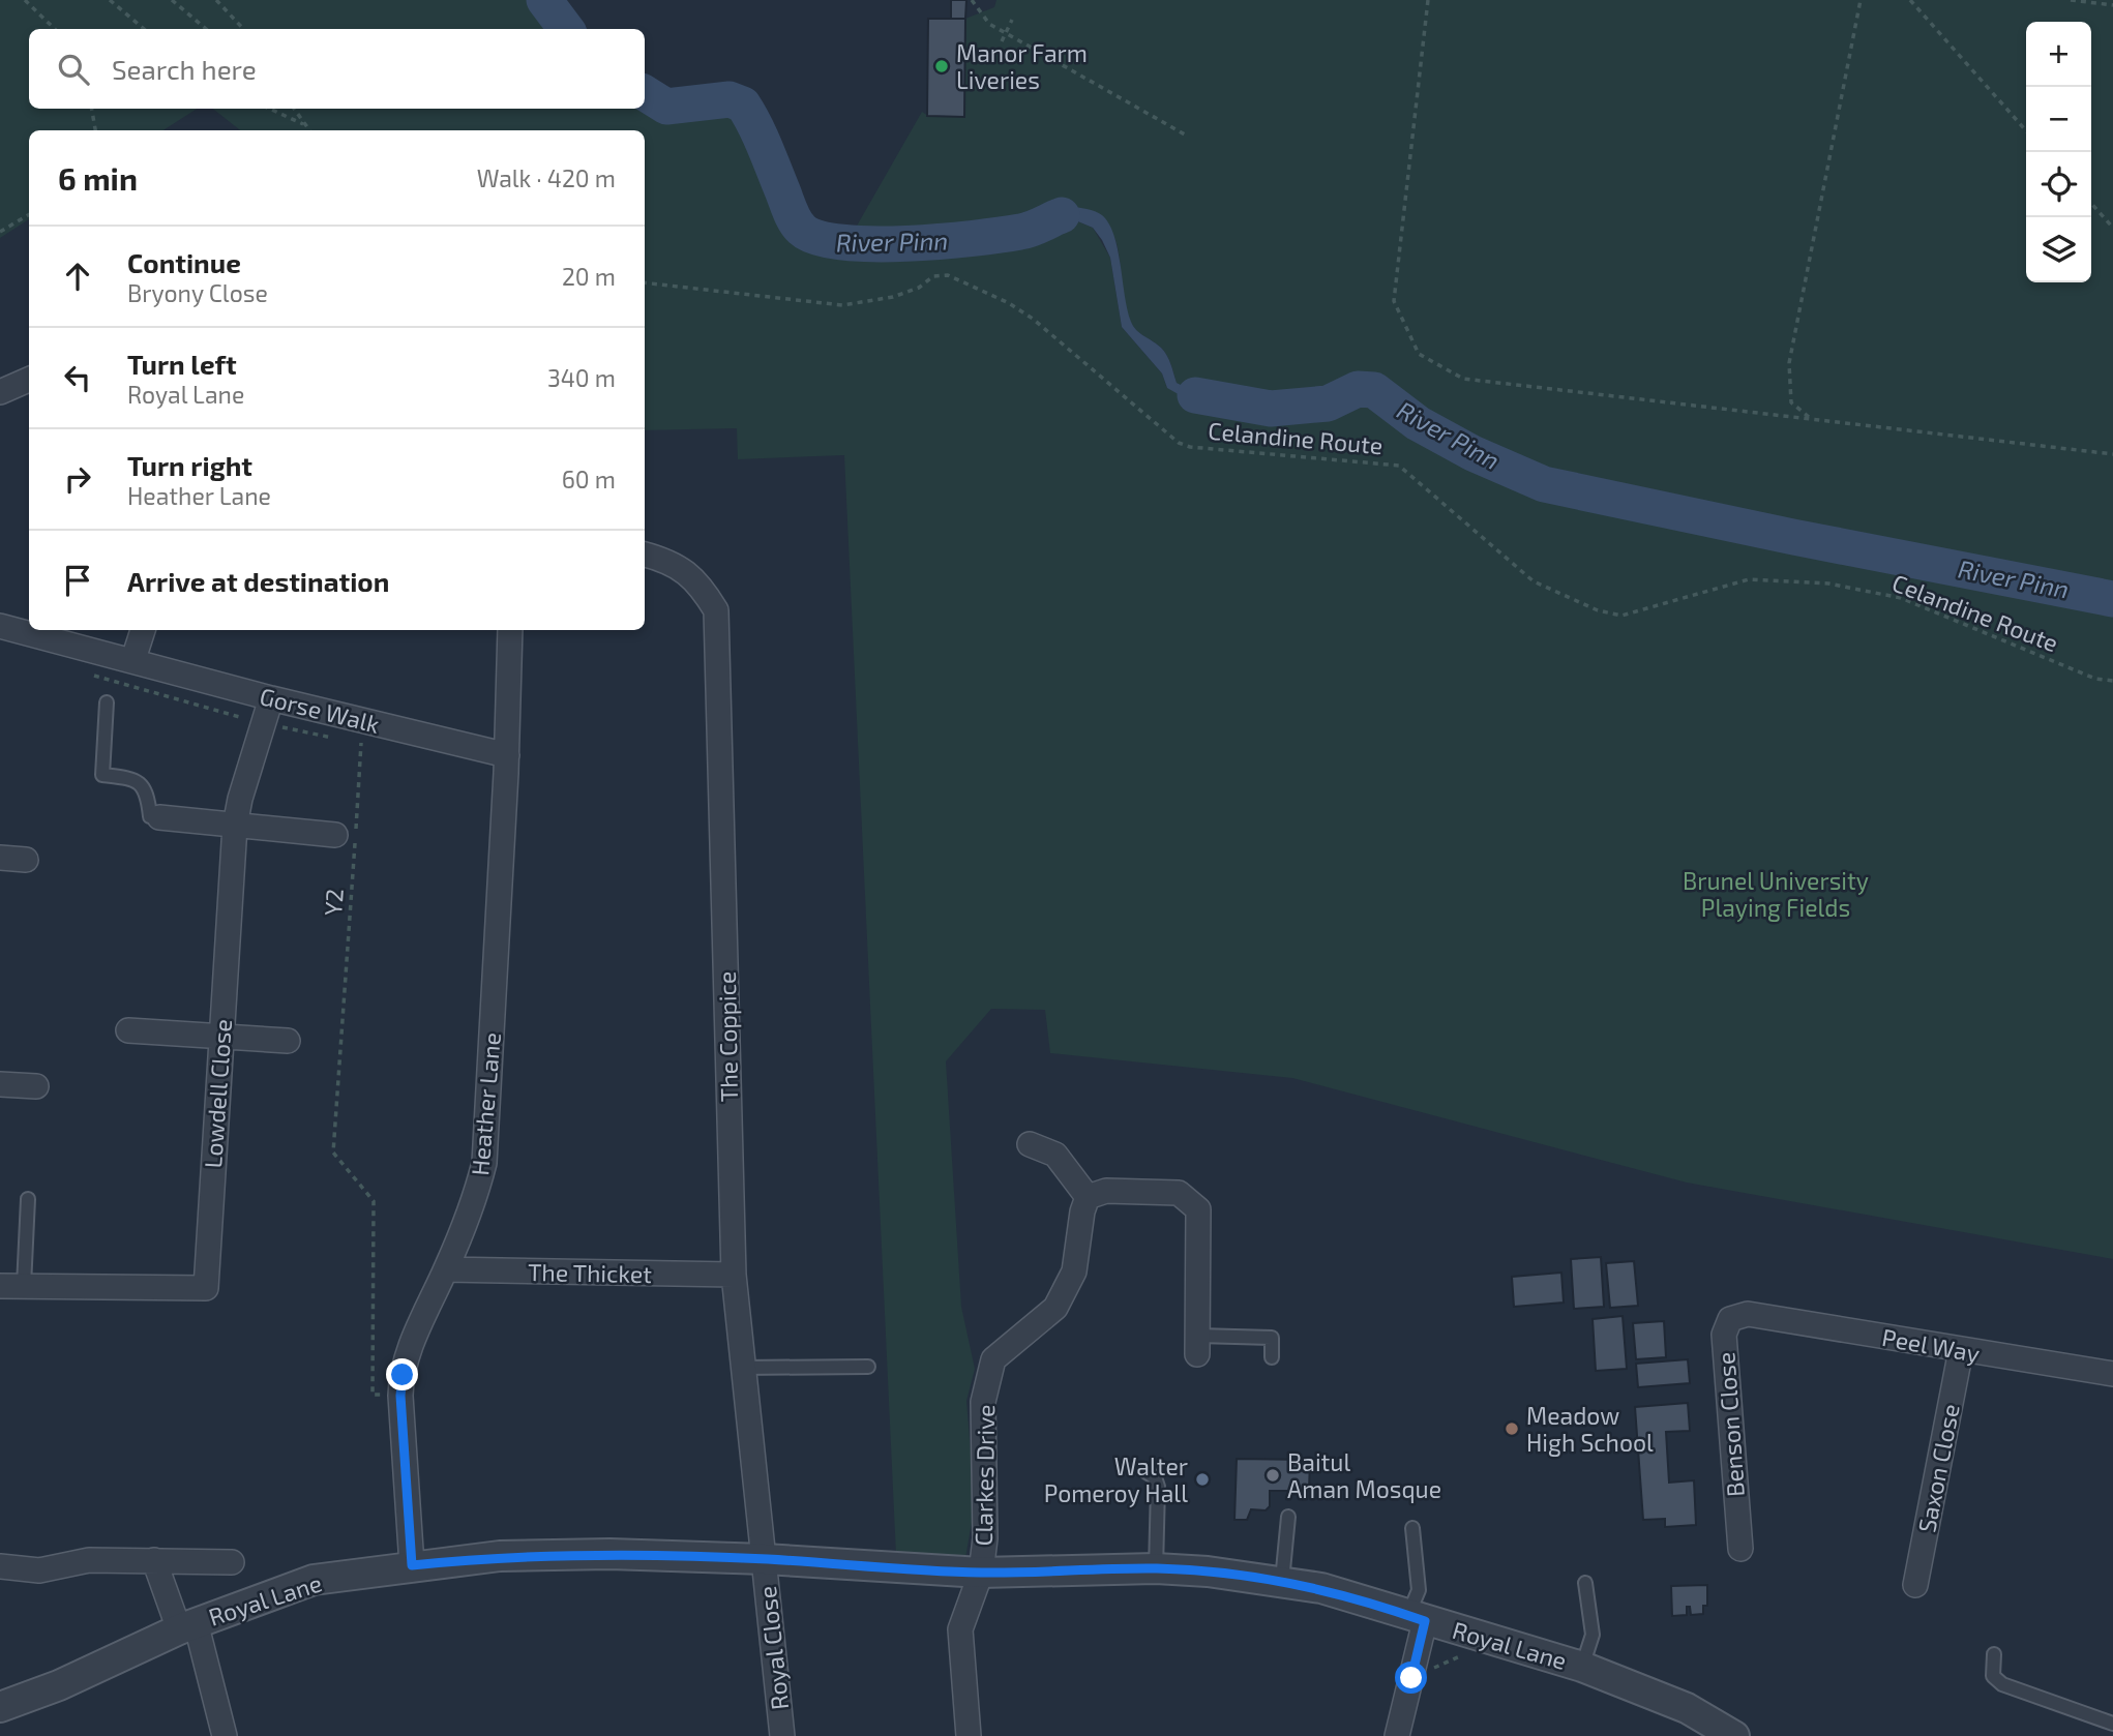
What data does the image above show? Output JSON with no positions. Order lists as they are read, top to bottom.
{
  "streets": {
    "street": [
      "Gorse Walk",
      "The Coppice",
      "Lowdell Close",
      "Heather Lane",
      "The Thicket",
      "Peel Way",
      "Benson Close",
      "Saxon Close",
      "Clarkes Drive",
      "Royal Lane",
      "Royal Close"
    ],
    "path": ["Celandine Route", "Y2"]
  },
  "crossings": [
    ["Gorse Walk", "Lowdell Close"],
    ["Gorse Walk", "Heather Lane"],
    ["Y2", "Heather Lane"],
    ["The Coppice", "The Thicket"],
    ["The Coppice", "Royal Lane"],
    ["The Coppice", "Royal Close"],
    ["Heather Lane", "The Thicket"],
    ["Heather Lane", "Royal Lane"],
    ["Peel Way", "Benson Close"],
    ["Peel Way", "Saxon Close"],
    ["Clarkes Drive", "Royal Lane"],
    ["Royal Lane", "Royal Close"]
  ],
  "water": ["River Pinn"],
  "parks": ["Brunel University Playing Fields"],
  "places": [
    "Manor Farm Liveries",
    "Meadow High School",
    "Baitul Aman Mosque",
    "Walter Pomeroy Hall"
  ],
  "page": {
    "map_buttons": ["+", "−"],
    "search": "Search here",
    "heading": ["6 min", "Walk · 420 m"],
    "list": [
      ["Continue", "Bryony Close", "20 m"],
      ["Turn left", "Royal Lane", "340 m"],
      ["Turn right", "Heather Lane", "60 m"],
      "Arrive at destination"
    ]
  }
}
